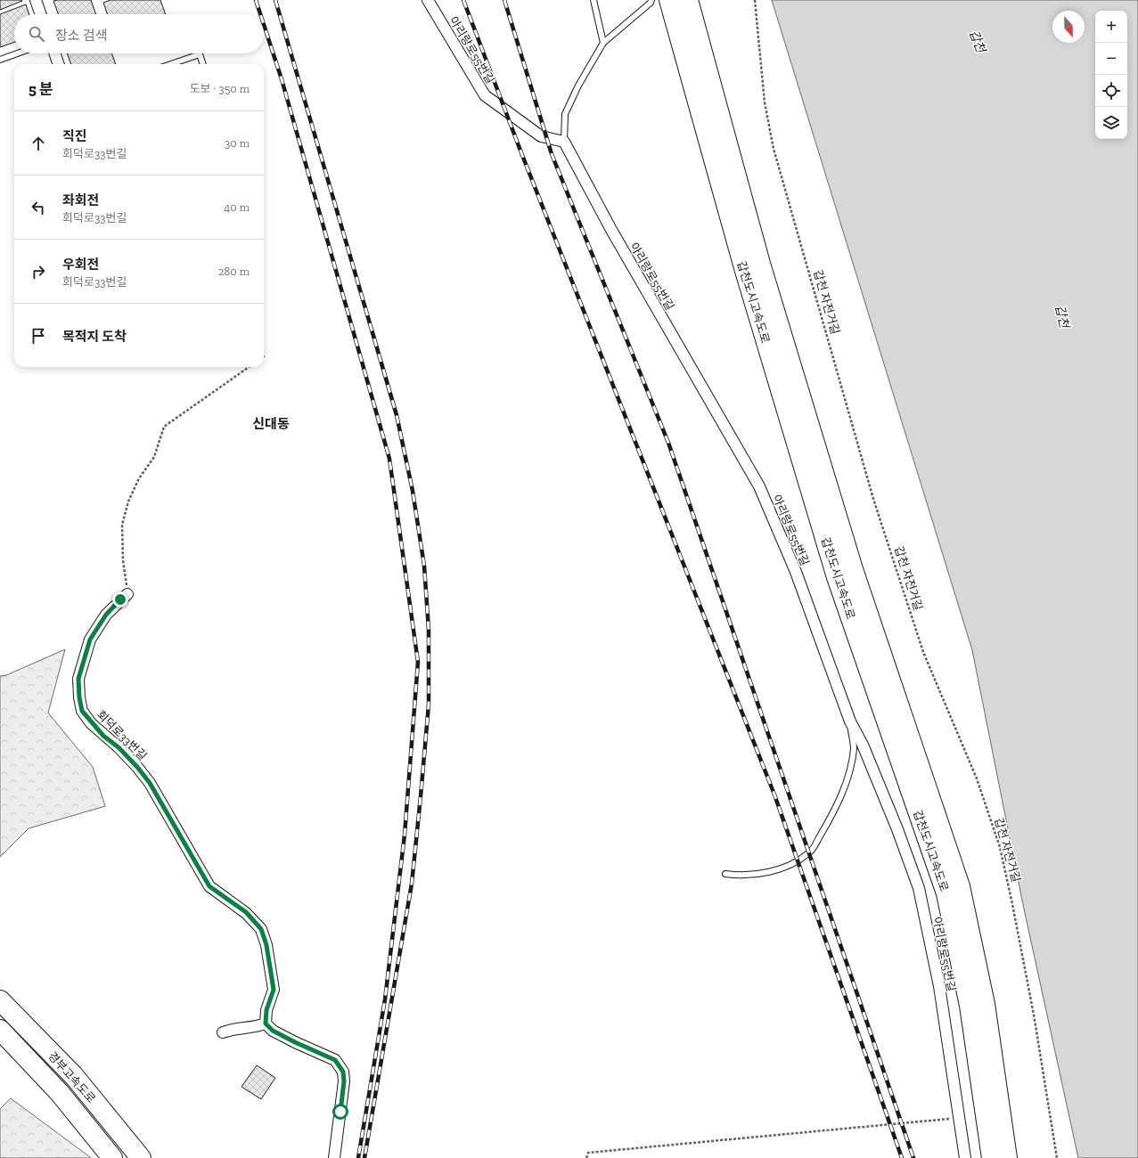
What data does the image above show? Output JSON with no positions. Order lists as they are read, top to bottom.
{
  "streets": {
    "highway": ["갑천도시고속도로", "경부고속도로"],
    "street": ["아리랑로55번길", "회덕로33번길"],
    "path": ["갑천 자전거길"]
  },
  "districts": ["신대동"],
  "water": ["갑천"],
  "north": "bottom",
  "page": {
    "map_buttons": ["+", "−"],
    "search": "장소 검색",
    "heading": ["5 분", "도보 · 350 m"],
    "list": [
      ["직진", "회덕로33번길", "30 m"],
      ["좌회전", "회덕로33번길", "40 m"],
      ["우회전", "회덕로33번길", "280 m"],
      "목적지 도착"
    ]
  }
}
